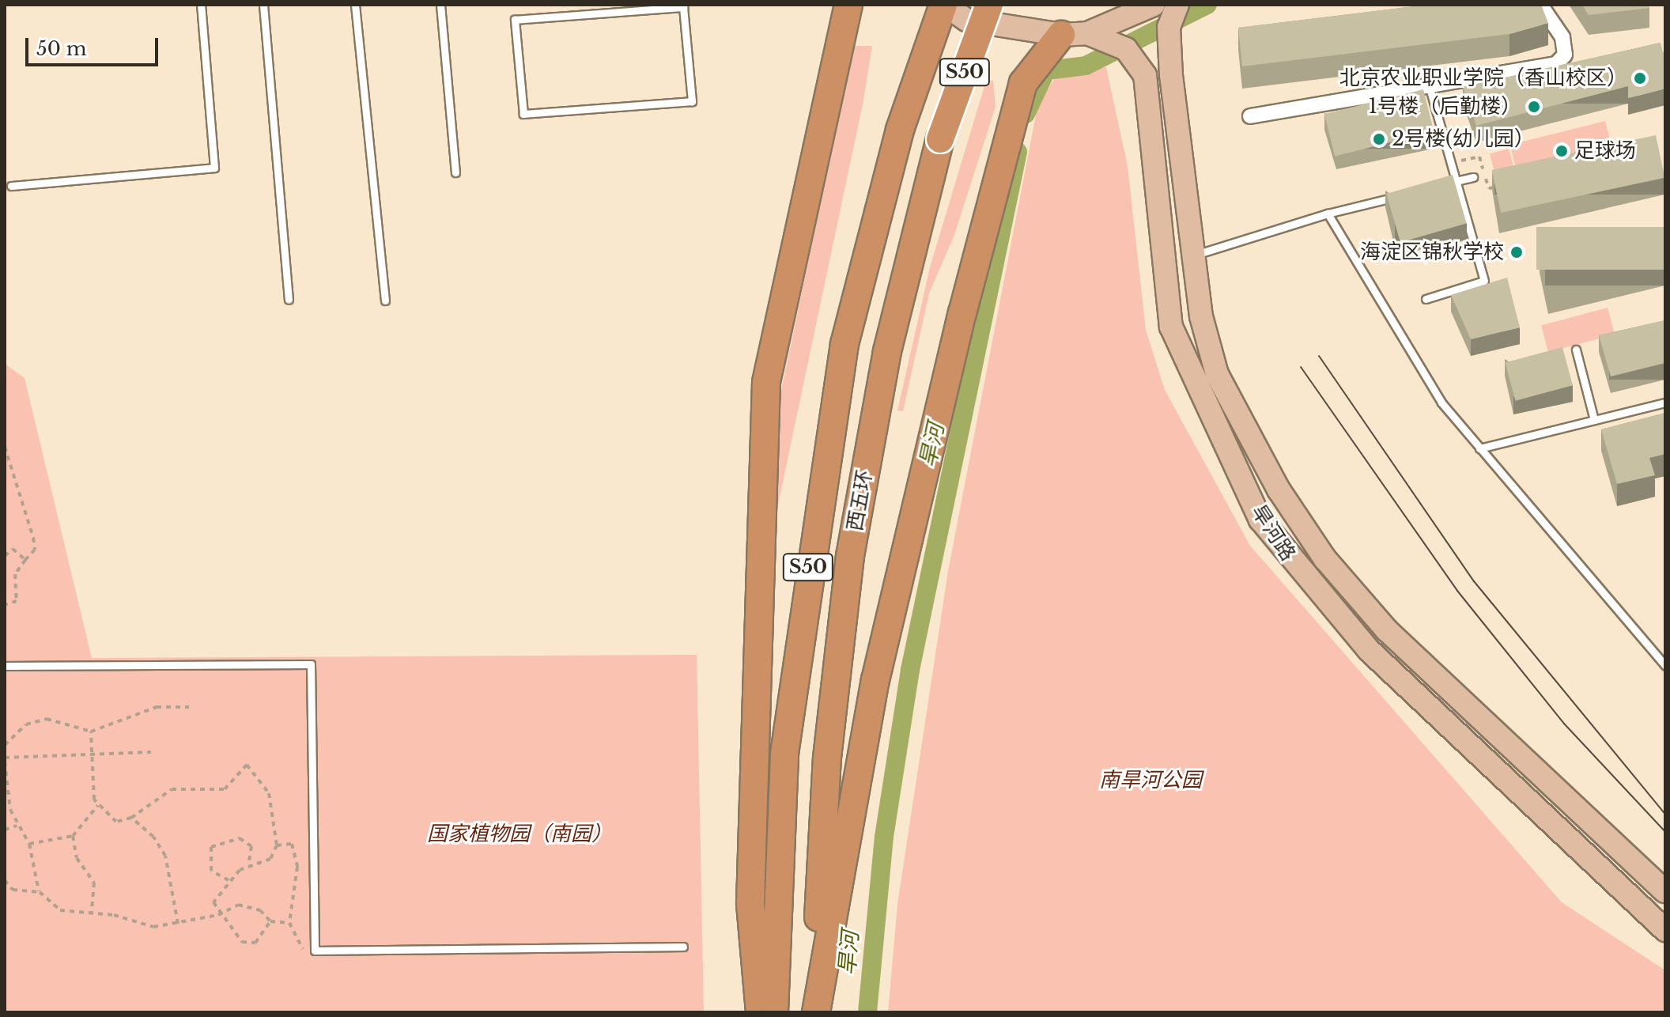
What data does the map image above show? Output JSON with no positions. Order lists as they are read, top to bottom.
{
  "streets": {
    "highway": ["S50", "西五环"],
    "main road": ["旱河路"]
  },
  "crossings": [
    ["西五环", "旱河路"]
  ],
  "water": ["旱河"],
  "parks": ["南旱河公园", "国家植物园（南园）"],
  "places": [
    "北京农业职业学院（香山校区）",
    "1号楼（后勤楼）",
    "2号楼(幼儿园）",
    "足球场",
    "海淀区锦秋学校"
  ],
  "scale_bar": "50 m"
}
